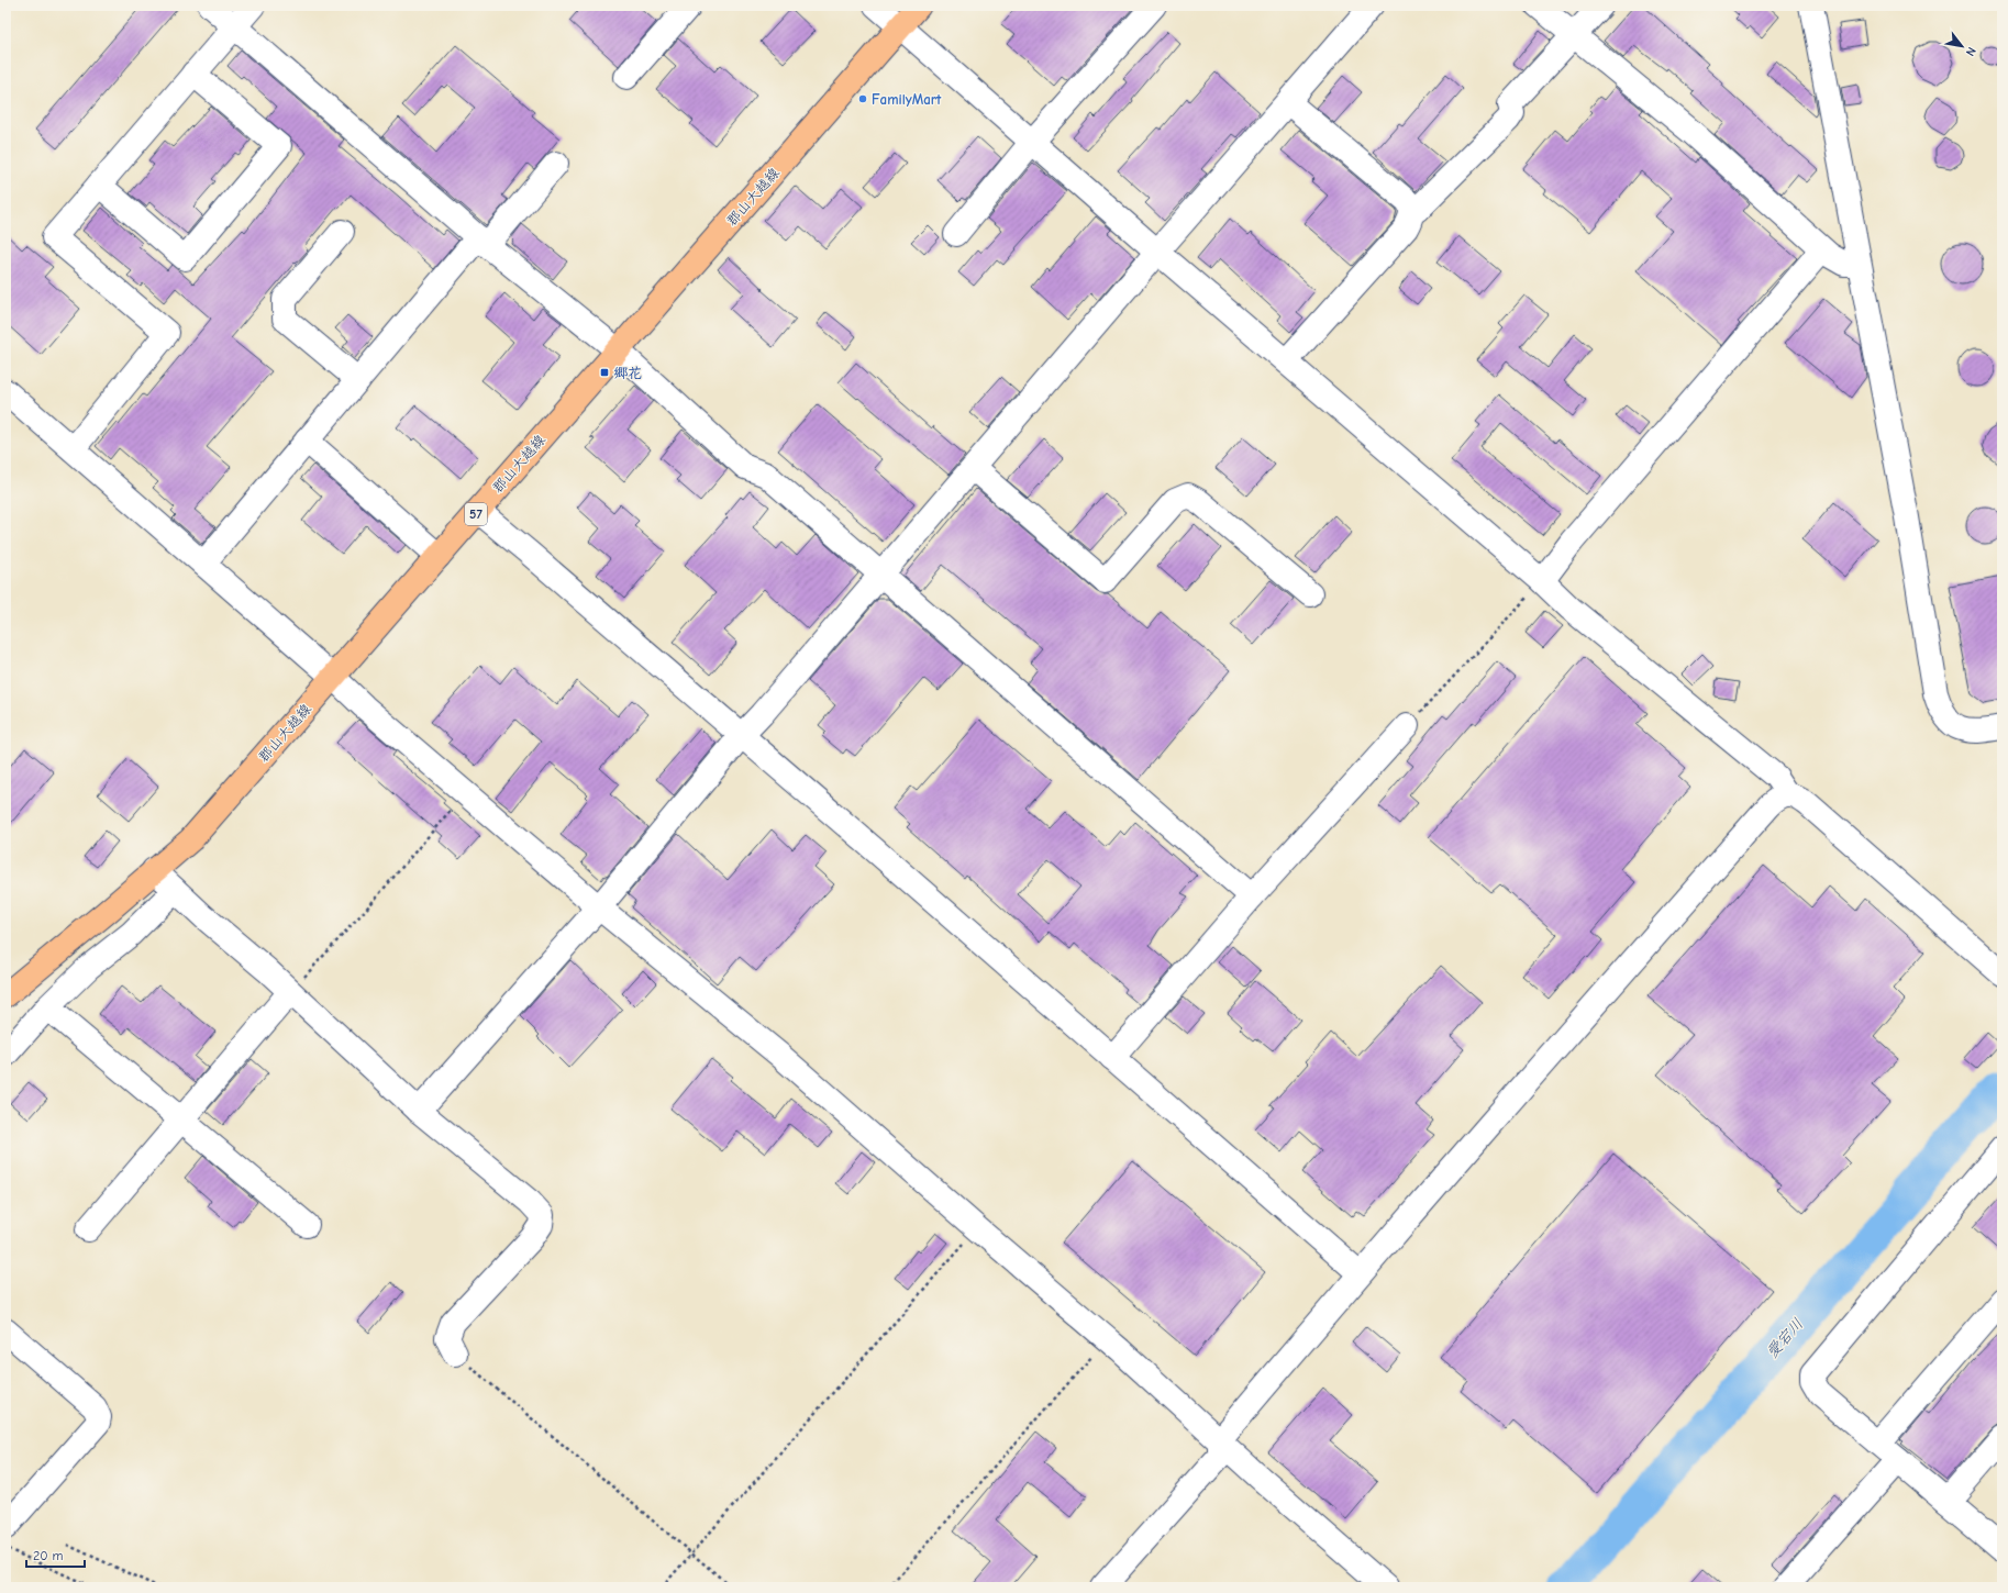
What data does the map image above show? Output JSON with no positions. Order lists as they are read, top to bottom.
{
  "streets": {
    "main road": ["郡山大越線", "57"]
  },
  "water": ["愛宕川"],
  "places": {
    "other": ["FamilyMart"],
    "transit": ["郷花"]
  },
  "scale_bar": "20 m",
  "north": "bottom right"
}
